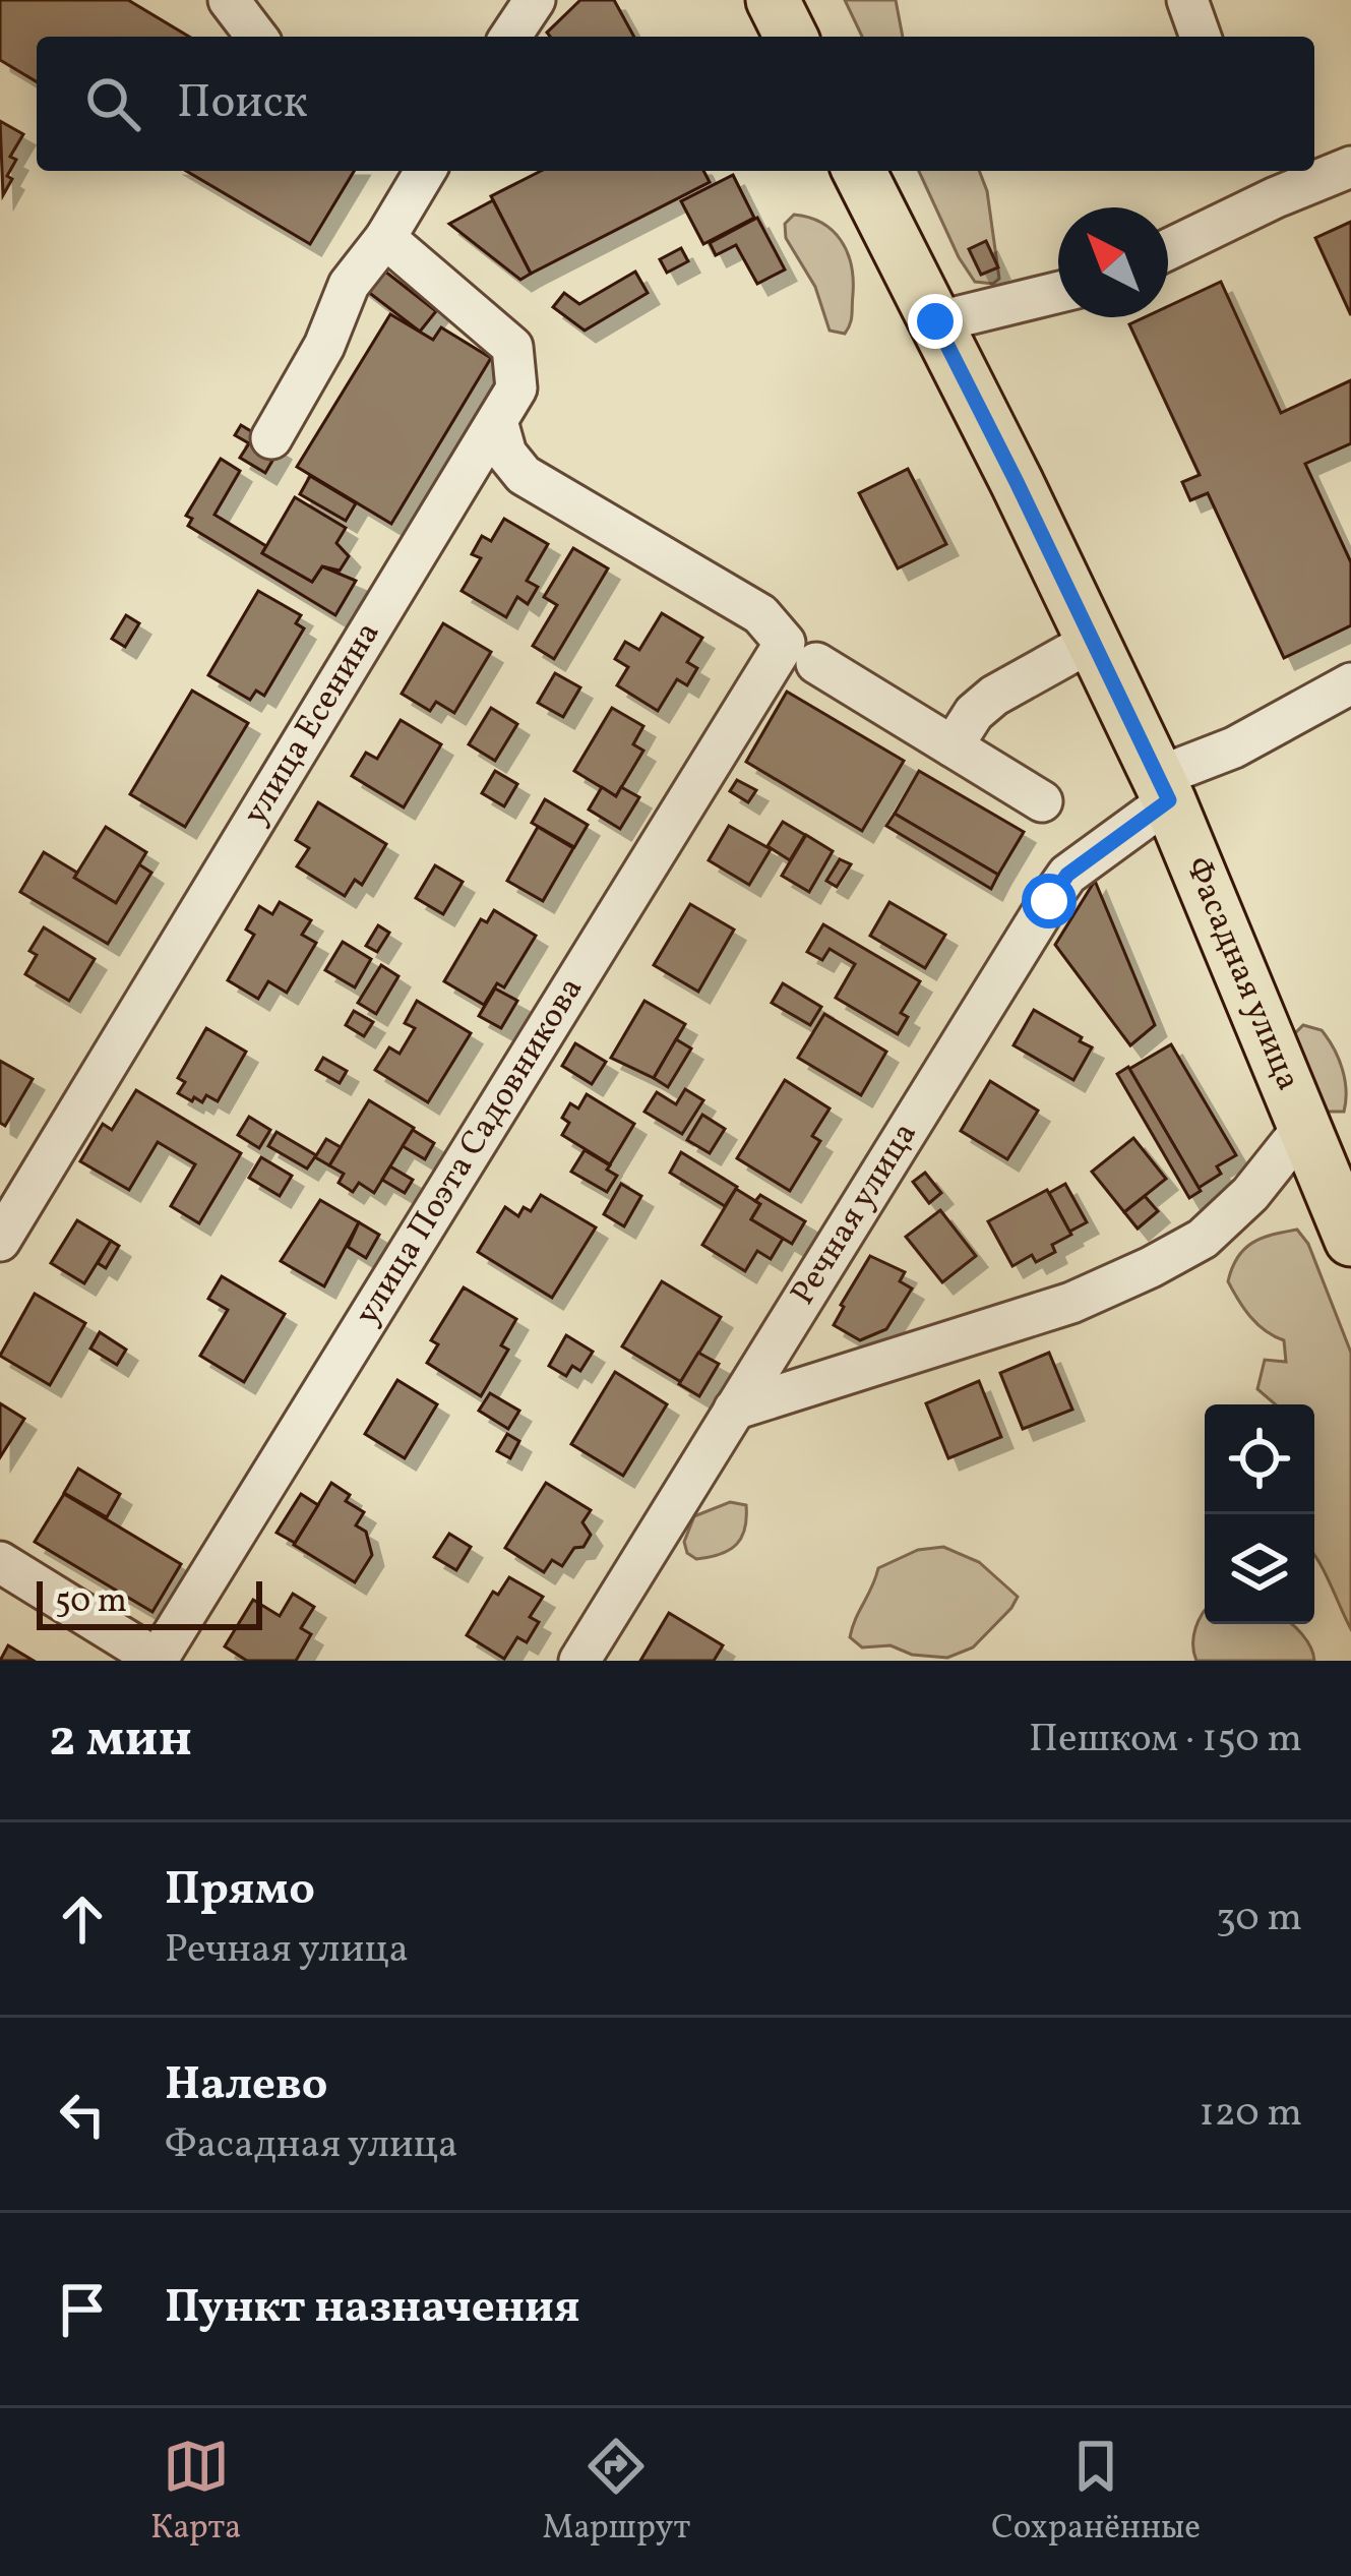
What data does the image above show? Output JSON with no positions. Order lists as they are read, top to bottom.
{
  "streets": {
    "main road": ["Фасадная улица"],
    "street": ["улица Есенина", "улица Поэта Садовникова", "Речная улица"]
  },
  "crossings": [
    ["Фасадная улица", "Речная улица"]
  ],
  "scale_bar": "50 m",
  "north": "top left",
  "page": {
    "search": "Поиск",
    "scale": "50 m",
    "heading": ["2 мин", "Пешком · 150 m"],
    "list": [
      ["Прямо", "Речная улица", "30 m"],
      ["Налево", "Фасадная улица", "120 m"],
      "Пункт назначения"
    ],
    "nav": ["Карта", "Маршрут", "Сохранённые"]
  }
}
